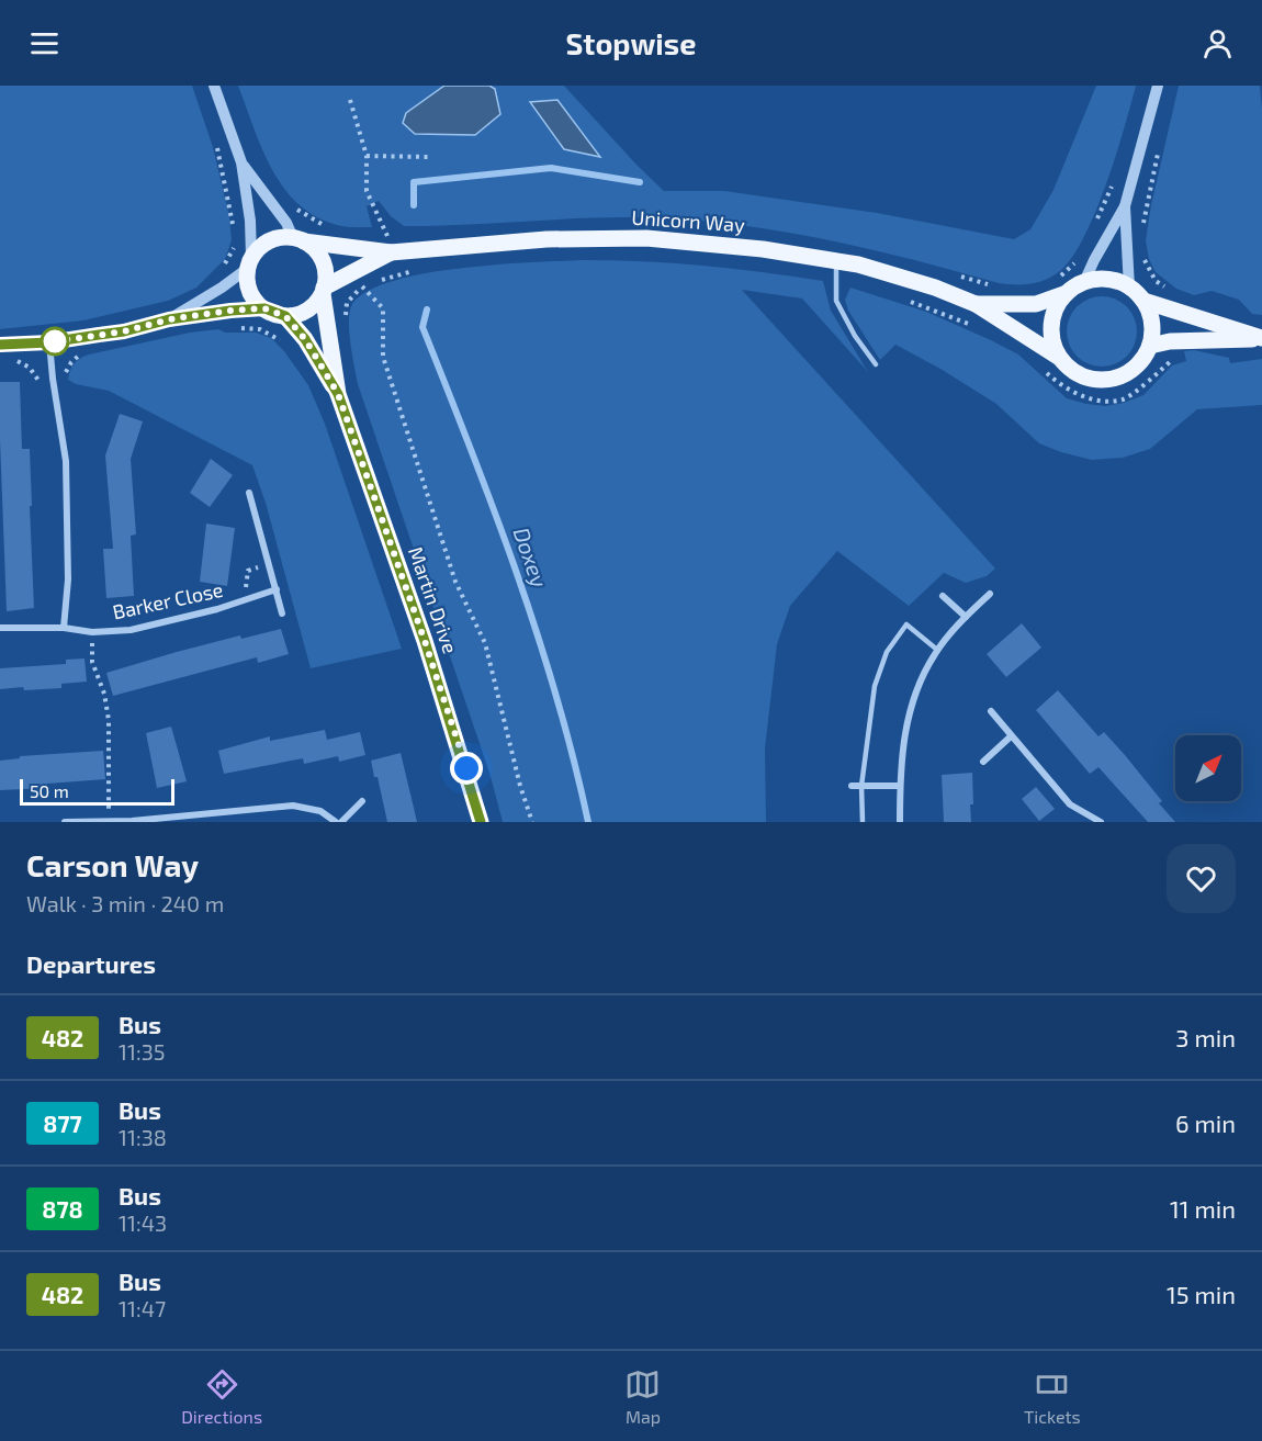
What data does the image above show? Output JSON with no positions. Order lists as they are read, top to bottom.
{
  "streets": {
    "main road": ["Unicorn Way", "Martin Drive"],
    "street": ["Barker Close"]
  },
  "crossings": [
    ["Unicorn Way", "Martin Drive"]
  ],
  "water": ["Doxey"],
  "lines": ["bus line 482"],
  "scale_bar": "50 m",
  "north": "top right",
  "page": {
    "header": "Stopwise",
    "scale": "50 m",
    "heading": [
      ["Carson Way", "Walk · 3 min · 240 m"],
      "Departures"
    ],
    "list": [
      {
        "mark": "482",
        "name": "Bus",
        "note": "11:35",
        "value": "3 min"
      },
      {
        "mark": "877",
        "name": "Bus",
        "note": "11:38",
        "value": "6 min"
      },
      {
        "mark": "878",
        "name": "Bus",
        "note": "11:43",
        "value": "11 min"
      },
      {
        "mark": "482",
        "name": "Bus",
        "note": "11:47",
        "value": "15 min"
      }
    ],
    "tabs": ["Directions", "Map", "Tickets"]
  }
}
